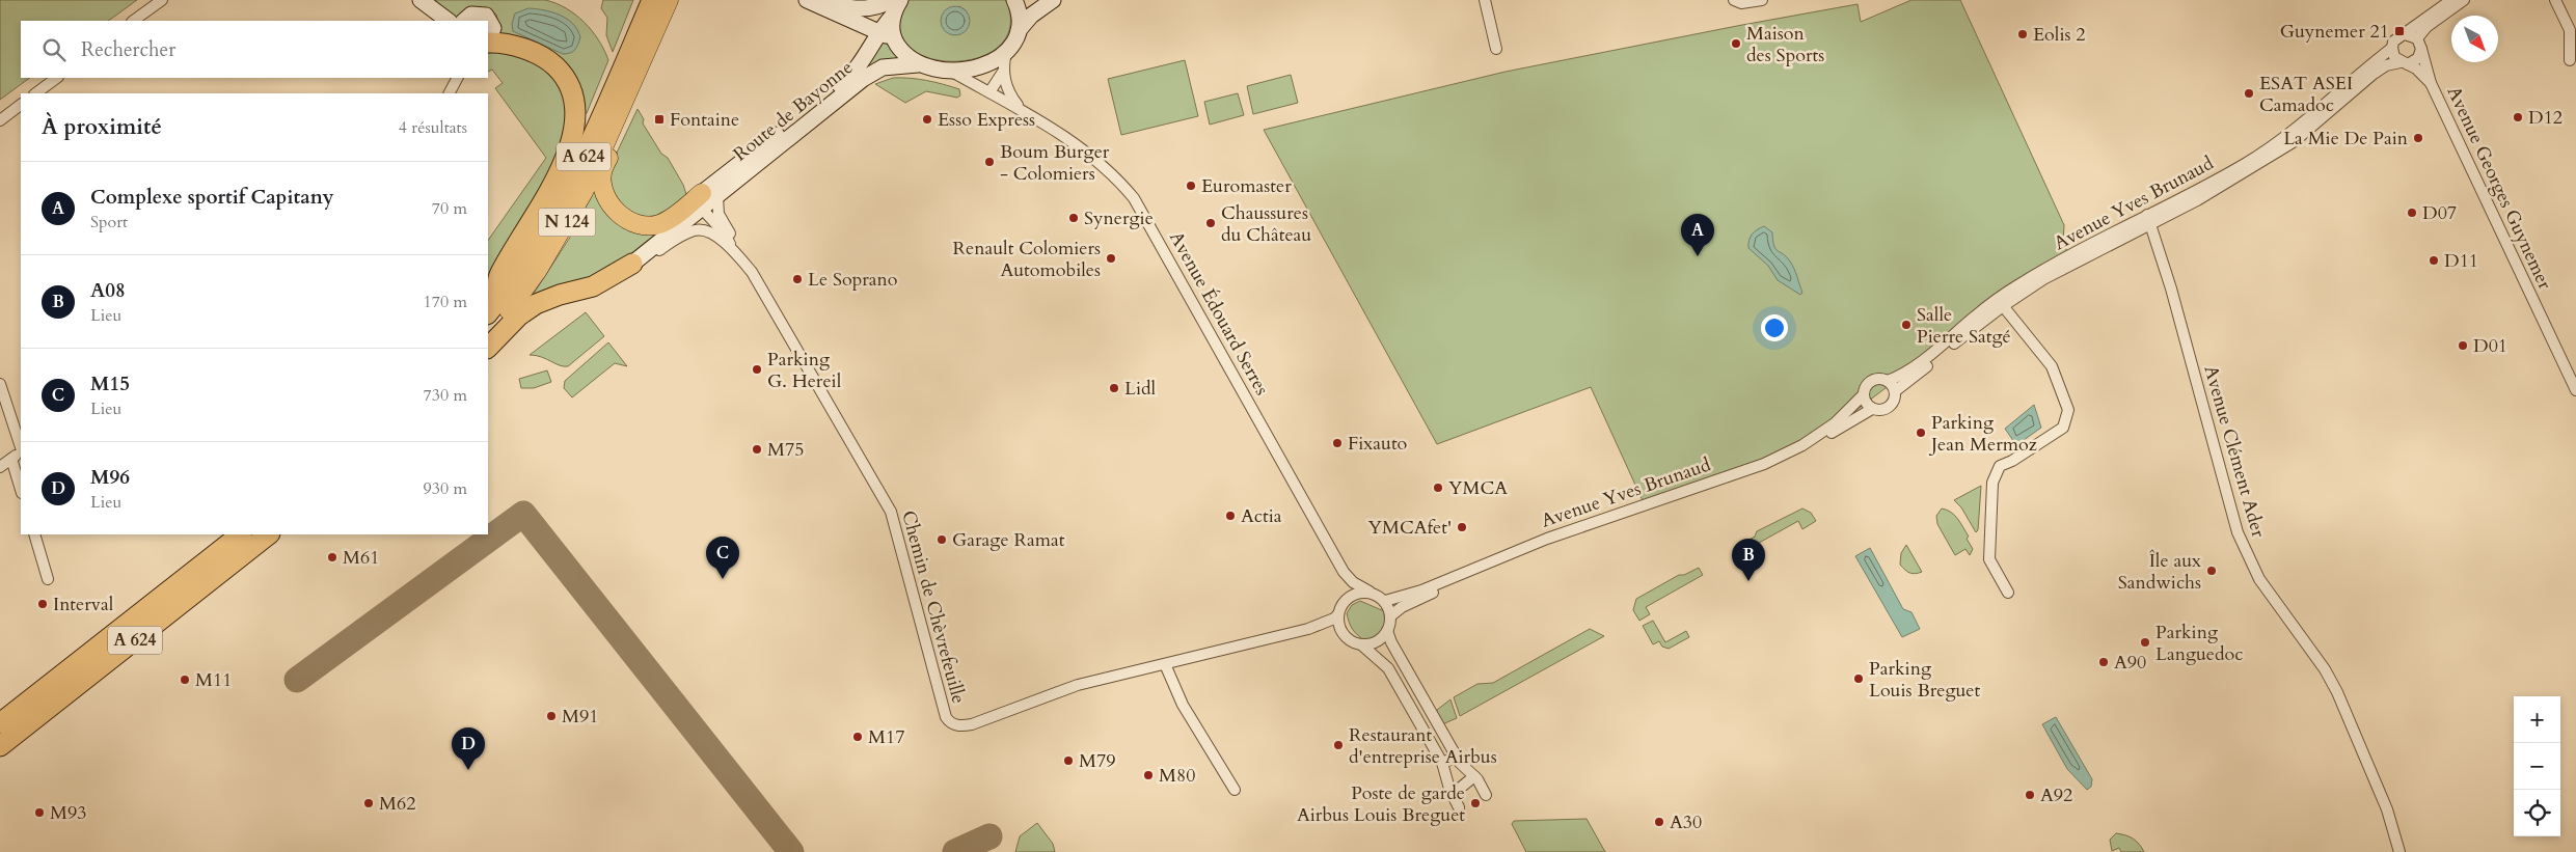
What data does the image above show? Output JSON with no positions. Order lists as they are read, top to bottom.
{
  "streets": {
    "highway": ["A 624", "N 124"],
    "main road": ["Route de Bayonne"],
    "street": [
      "Avenue Georges Guynemer",
      "Avenue Yves Brunaud",
      "Avenue Édouard Serres",
      "Avenue Clément Ader",
      "Chemin de Chèvrefeuille"
    ]
  },
  "crossings": [
    ["Route de Bayonne", "Avenue Édouard Serres"],
    ["Route de Bayonne", "Chemin de Chèvrefeuille"],
    ["A 624", "N 124"],
    ["Avenue Georges Guynemer", "Avenue Yves Brunaud"],
    ["Avenue Yves Brunaud", "Avenue Édouard Serres"],
    ["Avenue Yves Brunaud", "Avenue Clément Ader"],
    ["Avenue Yves Brunaud", "Chemin de Chèvrefeuille"],
    ["Avenue Édouard Serres", "Chemin de Chèvrefeuille"]
  ],
  "places": {
    "transit": ["Guynemer 21", "Fontaine"],
    "other": [
      "Eolis 2",
      "Maison des Sports",
      "ESAT ASEI Camadoc",
      "D12",
      "Esso Express",
      "La Mie De Pain",
      "Boum Burger - Colomiers",
      "Euromaster",
      "D07",
      "Synergie",
      "Chaussures du Château",
      "Renault Colomiers Automobiles",
      "D11",
      "Le Soprano",
      "Salle Pierre Satgé",
      "D01",
      "Parking G. Hereil",
      "Lidl",
      "Parking Jean Mermoz",
      "Fixauto",
      "M75",
      "YMCA",
      "Actia",
      "YMCAfet'",
      "Garage Ramat",
      "M61",
      "Île aux Sandwichs",
      "Interval",
      "Parking Languedoc",
      "A90",
      "Parking Louis Breguet",
      "M11",
      "M91",
      "M17",
      "Restaurant d'entreprise Airbus",
      "M79",
      "M80",
      "A92",
      "M62",
      "Poste de garde Airbus Louis Breguet",
      "M93",
      "A30"
    ]
  },
  "north": "bottom right",
  "page": {
    "search": "Rechercher",
    "heading": ["À proximité", "4 résultats"],
    "list": [
      {
        "mark": "A",
        "name": "Complexe sportif Capitany",
        "note": "Sport",
        "value": "70 m"
      },
      {
        "mark": "B",
        "name": "A08",
        "note": "Lieu",
        "value": "170 m"
      },
      {
        "mark": "C",
        "name": "M15",
        "note": "Lieu",
        "value": "730 m"
      },
      {
        "mark": "D",
        "name": "M96",
        "note": "Lieu",
        "value": "930 m"
      }
    ],
    "pins": [
      "A",
      "C",
      "B",
      "D"
    ],
    "map_buttons": ["+", "−"]
  }
}
